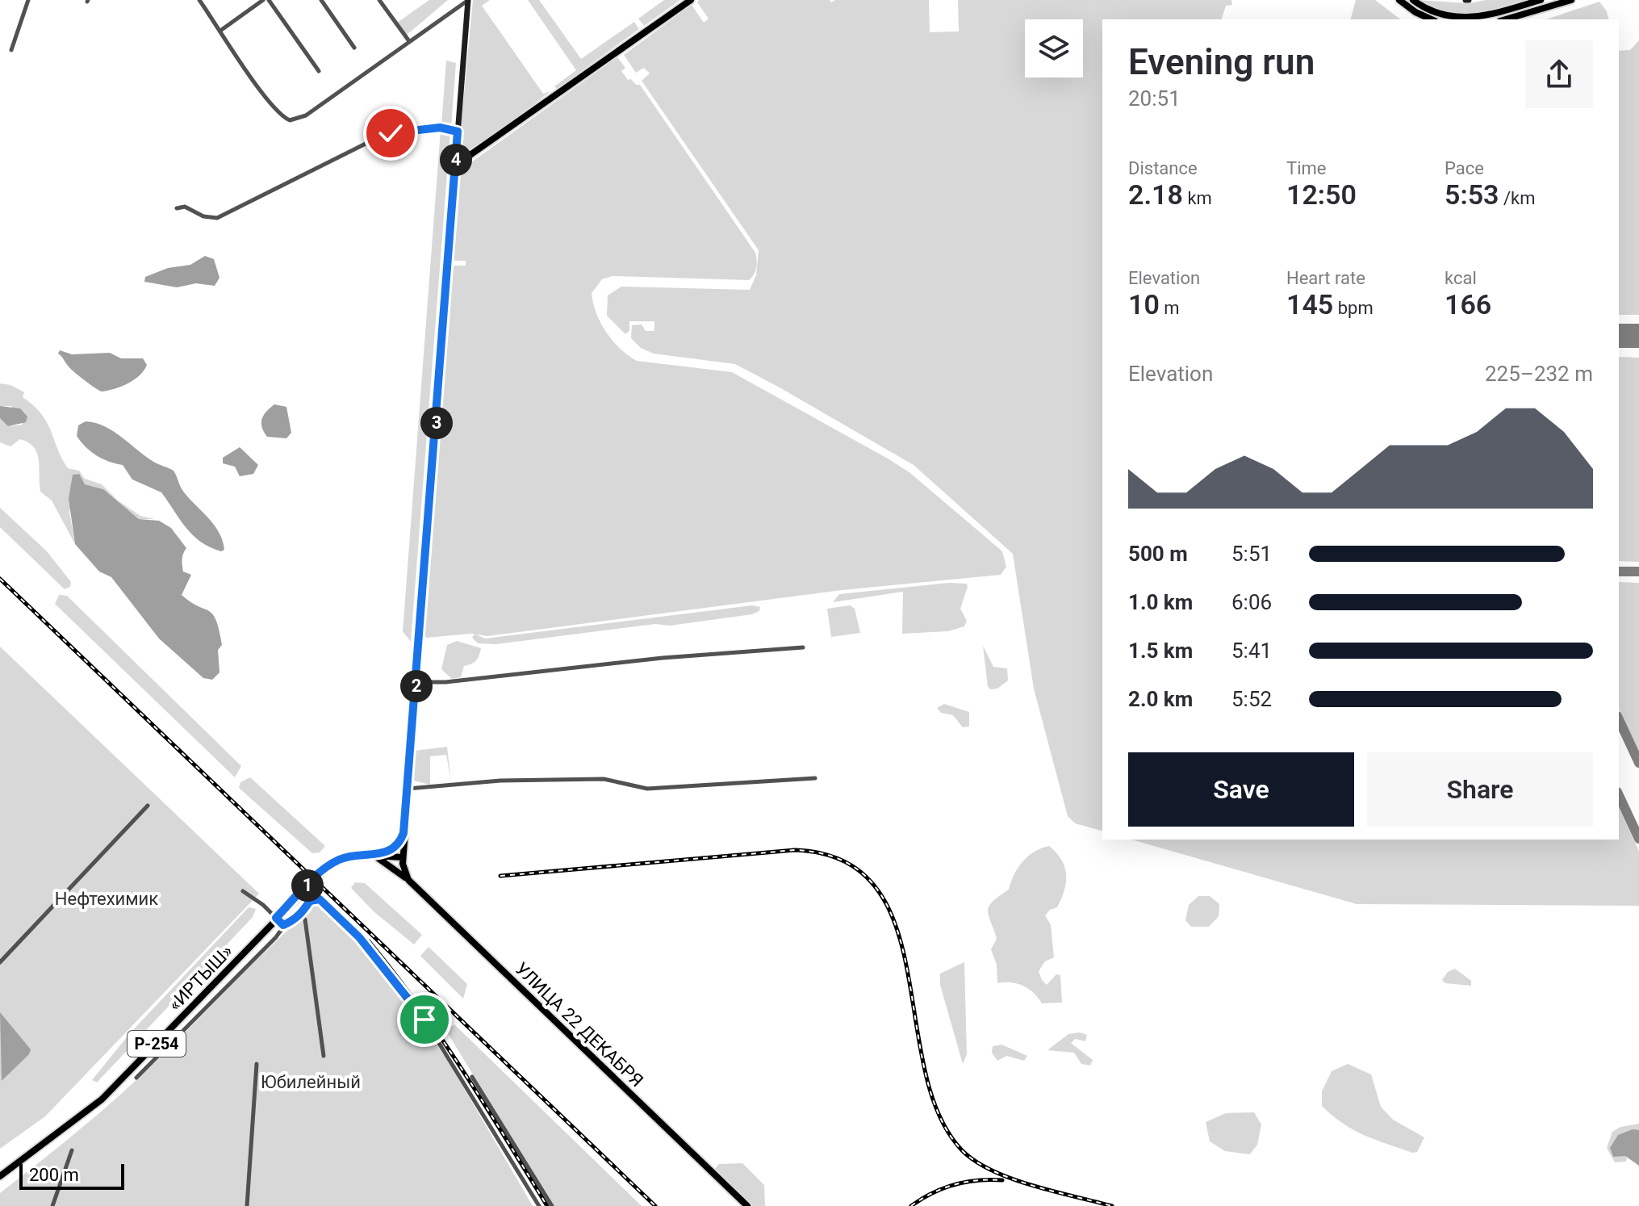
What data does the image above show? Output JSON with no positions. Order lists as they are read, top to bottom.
{
  "streets": {
    "main road": ["«ИРТЫШ»", "УЛИЦА 22 ДЕКАБРЯ", "Р-254"]
  },
  "crossings": [
    ["«ИРТЫШ»", "УЛИЦА 22 ДЕКАБРЯ"]
  ],
  "parks": ["Нефтехимик", "Юбилейный"],
  "scale_bar": "200 m",
  "page": {
    "heading": ["Evening run", "20:51"],
    "stats": [
      ["Distance", "2.18 km"],
      ["Time", "12:50"],
      ["Pace", "5:53 /km"],
      ["Elevation", "10 m"],
      ["Heart rate", "145 bpm"],
      ["kcal", "166"]
    ],
    "pins": [
      "4",
      "3",
      "2",
      "1"
    ],
    "chart": ["Elevation", "225–232 m"],
    "list": [
      {
        "name": "500 m",
        "note": "5:51"
      },
      {
        "name": "1.0 km",
        "note": "6:06"
      },
      {
        "name": "1.5 km",
        "note": "5:41"
      },
      {
        "name": "2.0 km",
        "note": "5:52"
      }
    ],
    "buttons": ["Save", "Share"],
    "scale": "200 m"
  }
}
